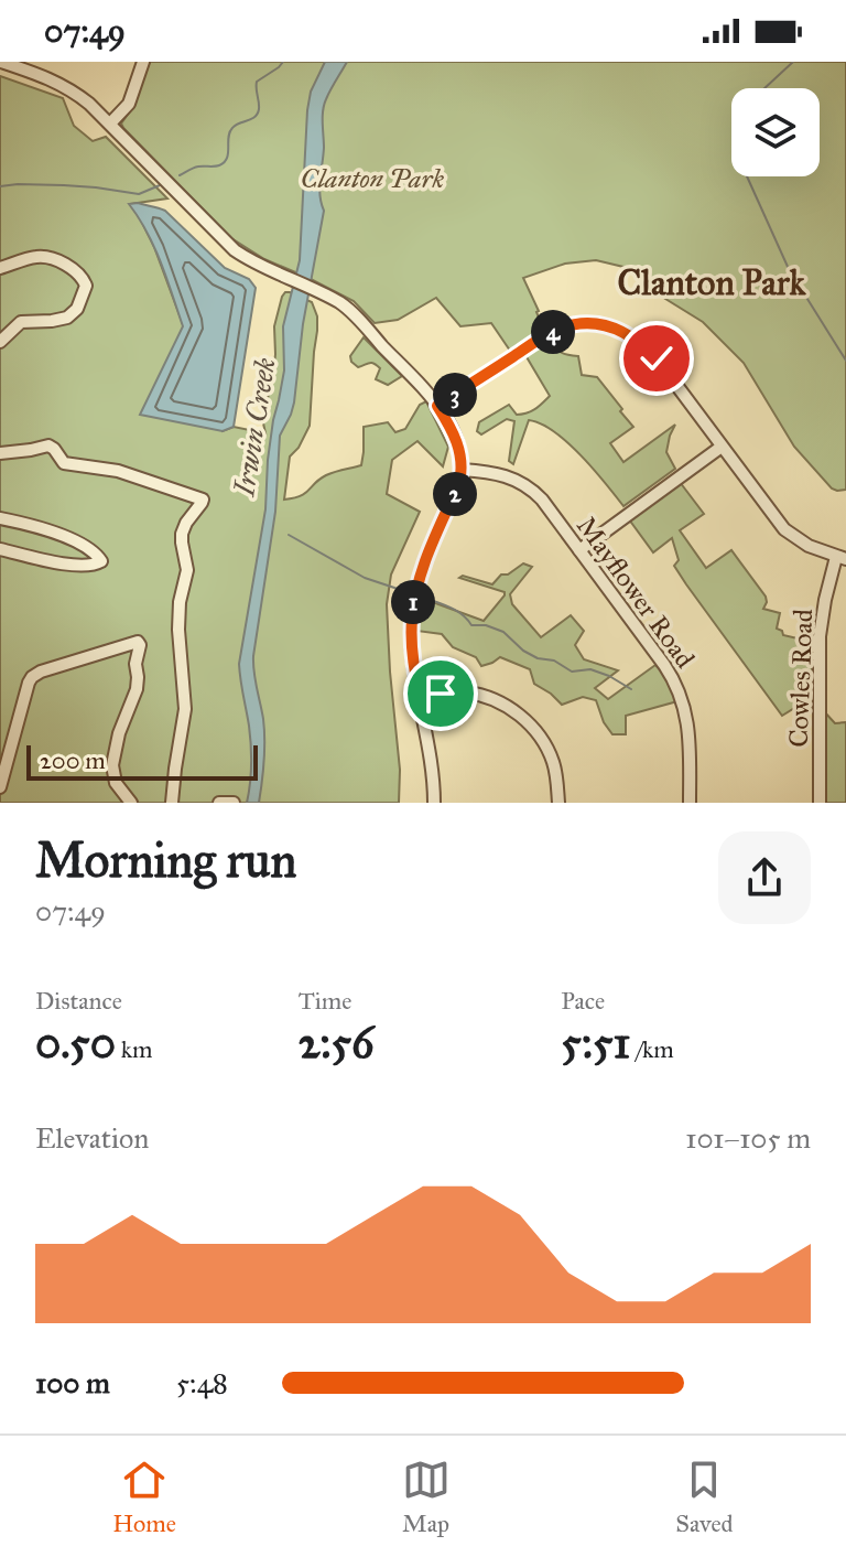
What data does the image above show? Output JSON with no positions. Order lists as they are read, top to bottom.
{
  "streets": {
    "street": ["Mayflower Road", "Cowles Road"]
  },
  "districts": ["Clanton Park"],
  "water": ["Irwin Creek"],
  "parks": ["Clanton Park"],
  "scale_bar": "200 m",
  "page": {
    "status": "07:49",
    "pins": [
      "4",
      "3",
      "2",
      "1"
    ],
    "scale": "200 m",
    "heading": ["Morning run", "07:49"],
    "stats": [
      ["Distance", "0.50 km"],
      ["Time", "2:56"],
      ["Pace", "5:51 /km"]
    ],
    "chart": ["Elevation", "101–105 m"],
    "list": [
      {
        "name": "100 m",
        "note": "5:48"
      }
    ],
    "tabs": ["Home", "Map", "Saved"]
  }
}
